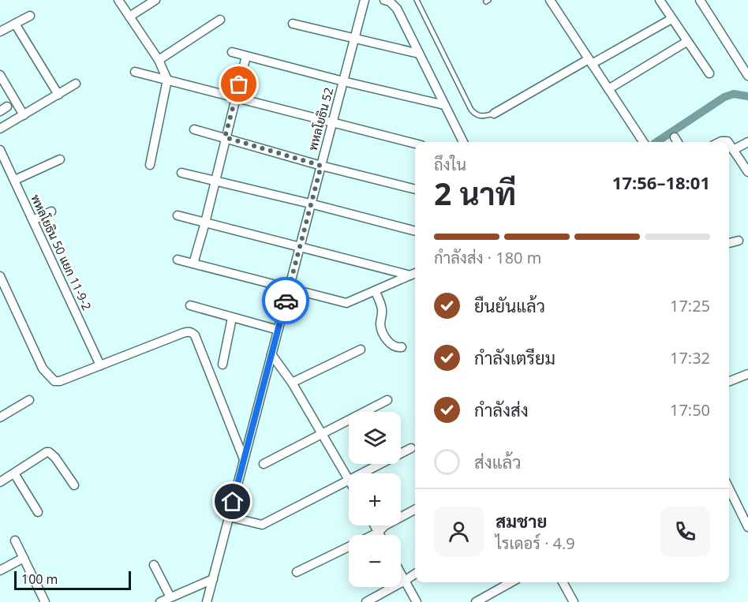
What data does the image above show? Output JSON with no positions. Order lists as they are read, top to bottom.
{
  "streets": {
    "street": ["พหลโยธิน 52", "พหลโยธิน 50 แยก 11-9-2"]
  },
  "scale_bar": "100 m",
  "page": {
    "heading": ["2 นาที", "ถึงใน", "17:56–18:01"],
    "panel": ["สมชาย", "ไรเดอร์ · 4.9"],
    "bar": "กำลังส่ง · 180 m",
    "list": [
      ["ยืนยันแล้ว", "17:25"],
      ["กำลังเตรียม", "17:32"],
      ["กำลังส่ง", "17:50"],
      "ส่งแล้ว"
    ],
    "map_buttons": ["+", "−"],
    "scale": "100 m"
  }
}
